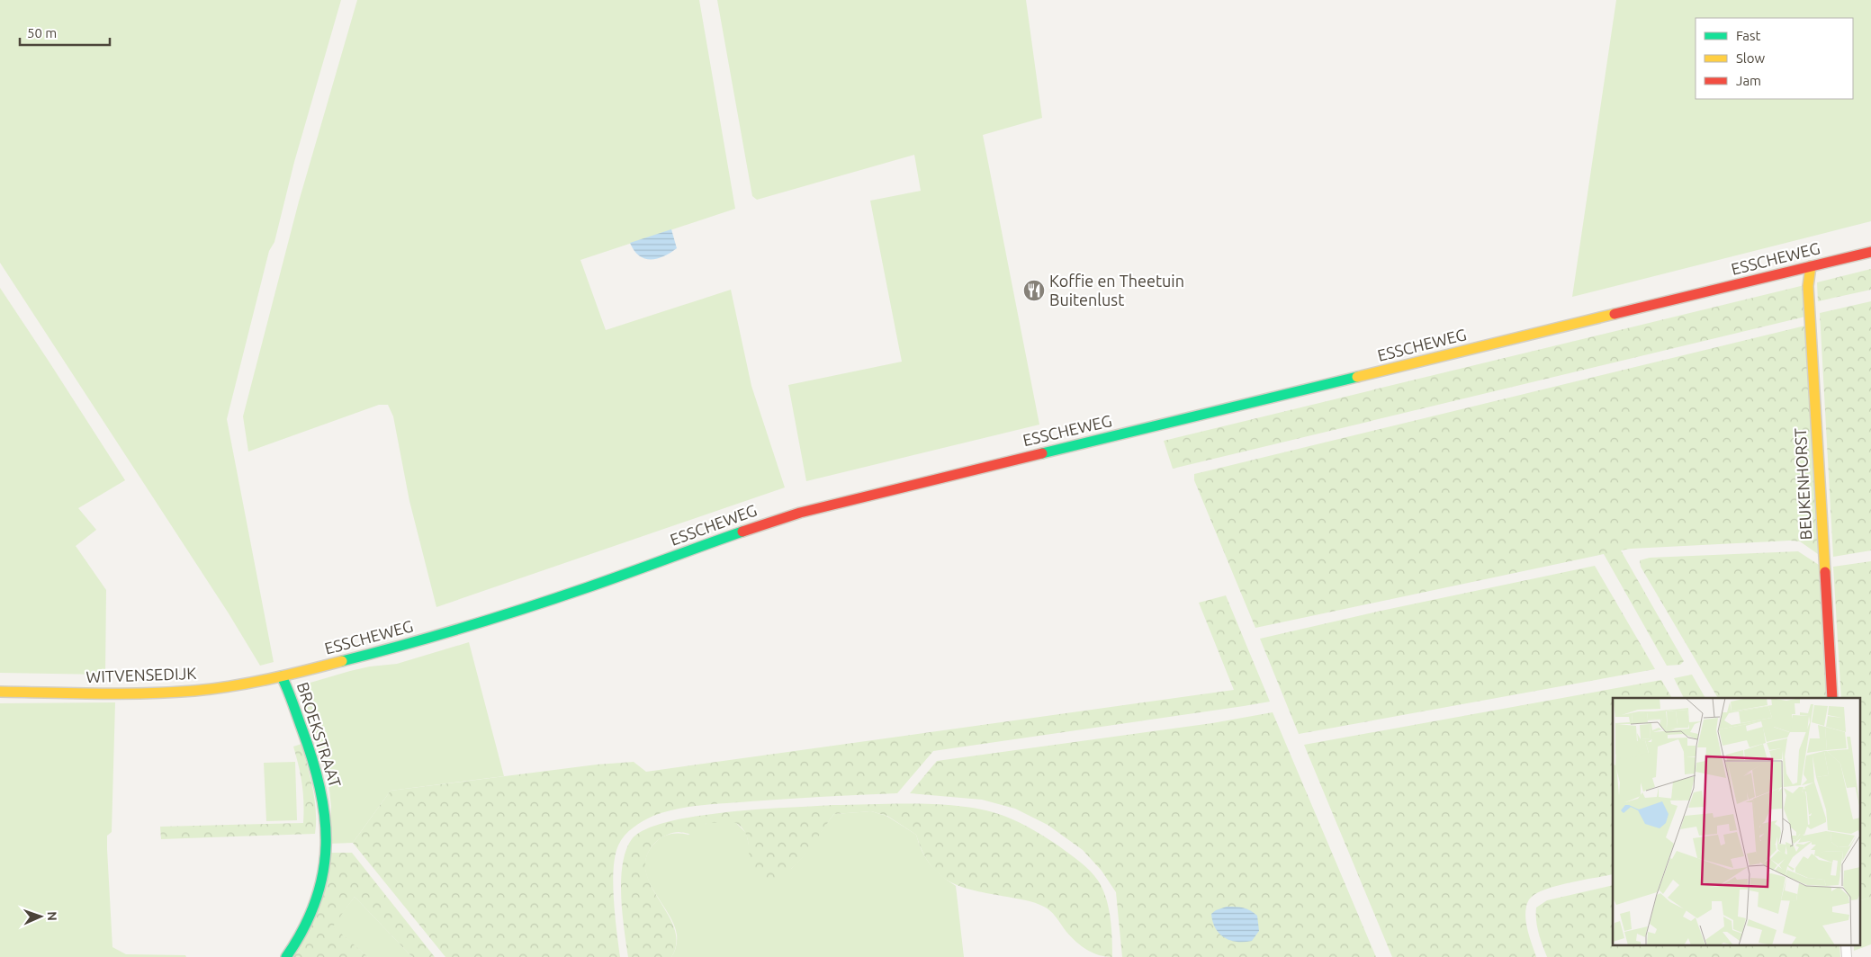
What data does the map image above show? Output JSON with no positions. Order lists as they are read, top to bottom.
{
  "streets": {
    "street": [
      "ESSCHEWEG",
      "BEUKENHORST",
      "WITVENSEDIJK",
      "BROEKSTRAAT"
    ]
  },
  "crossings": [
    ["ESSCHEWEG", "BEUKENHORST"],
    ["ESSCHEWEG", "WITVENSEDIJK"],
    ["ESSCHEWEG", "BROEKSTRAAT"],
    ["WITVENSEDIJK", "BROEKSTRAAT"]
  ],
  "places": {
    "restaurant": ["Koffie en Theetuin Buitenlust"]
  },
  "legend": ["Fast", "Slow", "Jam"],
  "scale_bar": "50 m",
  "north": "right"
}
